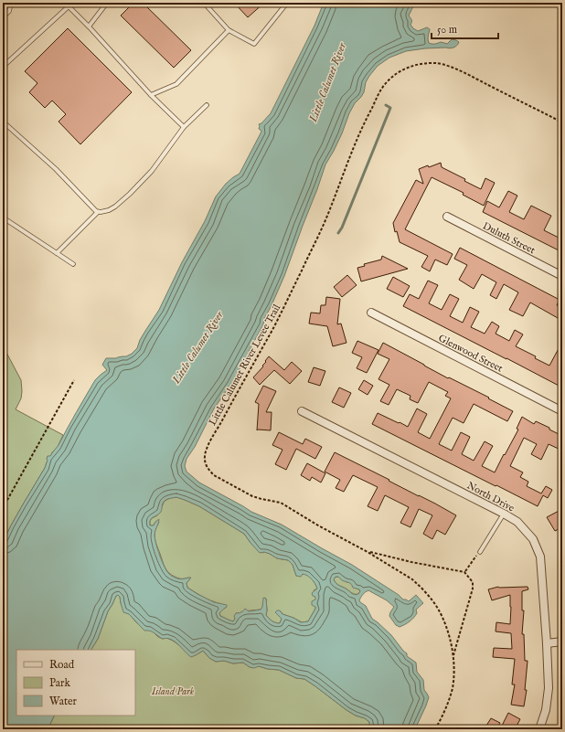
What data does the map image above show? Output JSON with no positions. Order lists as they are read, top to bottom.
{
  "streets": {
    "street": ["Duluth Street", "Glenwood Street", "North Drive"],
    "path": ["Little Calumet River Levee Trail"]
  },
  "water": ["Little Calumet River"],
  "parks": ["Island Park"],
  "legend": ["Road", "Park", "Water"],
  "scale_bar": "50 m"
}
